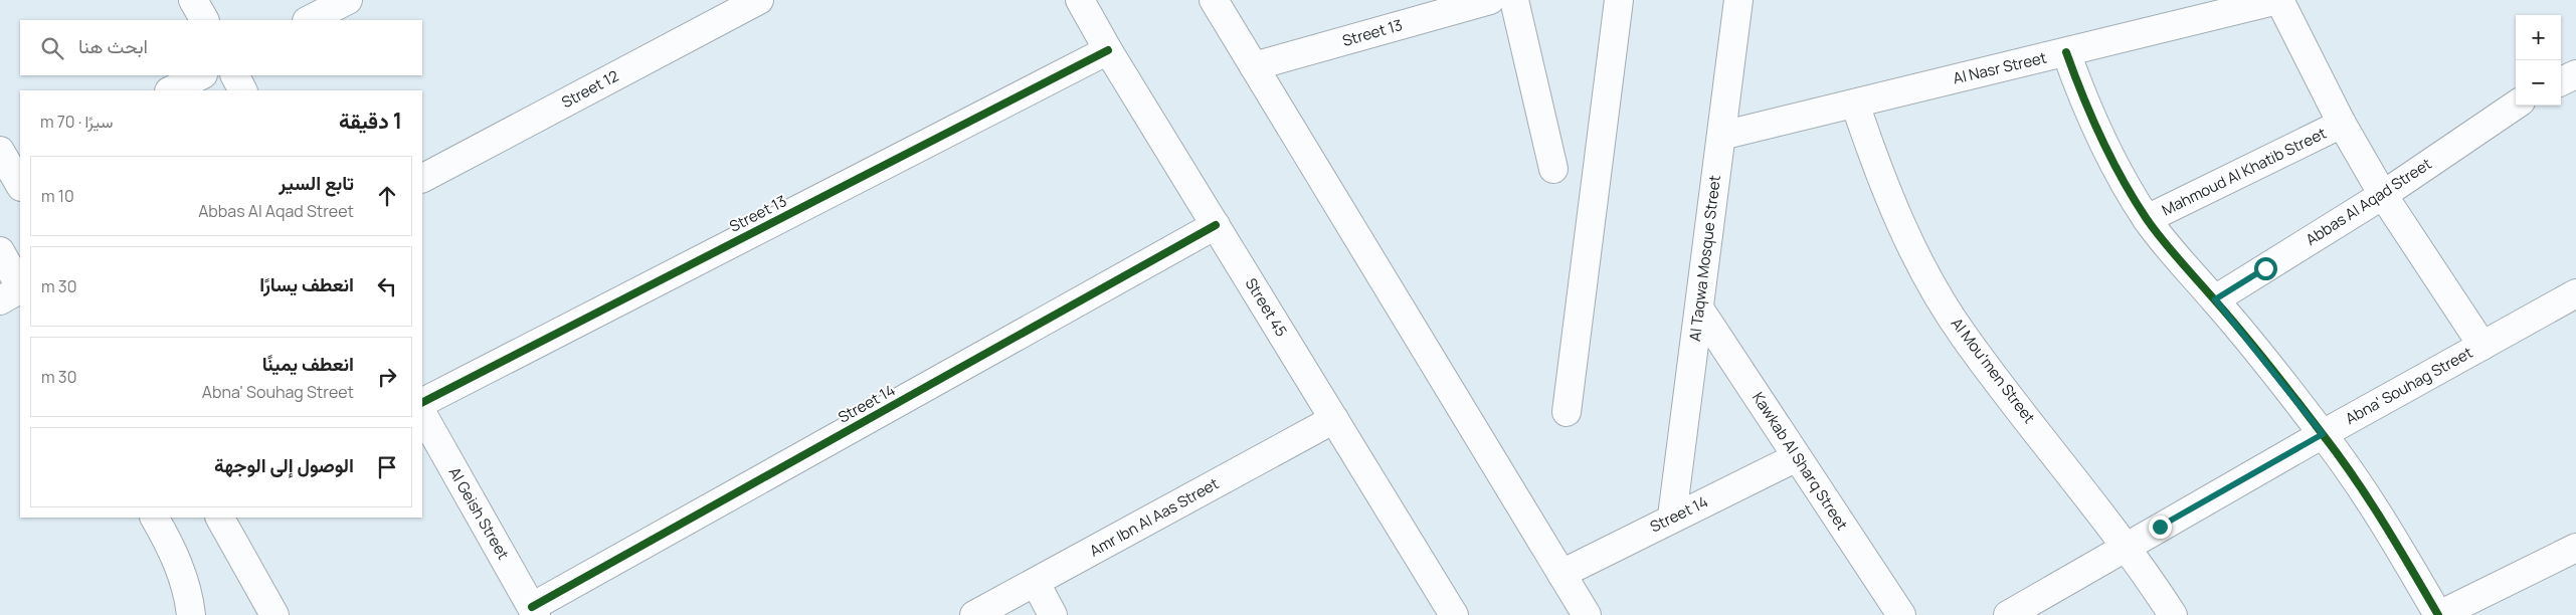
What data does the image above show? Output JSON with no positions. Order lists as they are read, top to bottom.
{
  "streets": {
    "street": [
      "Street 13",
      "Al Nasr Street",
      "Street 12",
      "Mahmoud Al Khatib Street",
      "Abbas Al Aqad Street",
      "Al Taqwa Mosque Street",
      "Street 45",
      "Al Mou'men Street",
      "Abna' Souhag Street",
      "Street 14",
      "Kawkab Al Sharq Street",
      "Al Geish Street",
      "Amr Ibn Al Aas Street"
    ]
  },
  "crossings": [
    ["Street 13", "Street 45"],
    ["Al Nasr Street", "Al Taqwa Mosque Street"],
    ["Al Nasr Street", "Al Mou'men Street"],
    ["Al Taqwa Mosque Street", "Street 14"],
    ["Al Taqwa Mosque Street", "Kawkab Al Sharq Street"],
    ["Street 45", "Street 14"],
    ["Street 45", "Amr Ibn Al Aas Street"],
    ["Al Mou'men Street", "Abna' Souhag Street"],
    ["Street 14", "Kawkab Al Sharq Street"],
    ["Street 14", "Al Geish Street"]
  ],
  "page": {
    "map_buttons": ["+", "−"],
    "search": "ابحث هنا",
    "heading": ["1 دقيقة", "سيرًا · 70 m"],
    "list": [
      ["تابع السير", "Abbas Al Aqad Street", "10 m"],
      ["انعطف يسارًا", "30 m"],
      ["انعطف يمينًا", "Abna' Souhag Street", "30 m"],
      "الوصول إلى الوجهة"
    ]
  }
}
